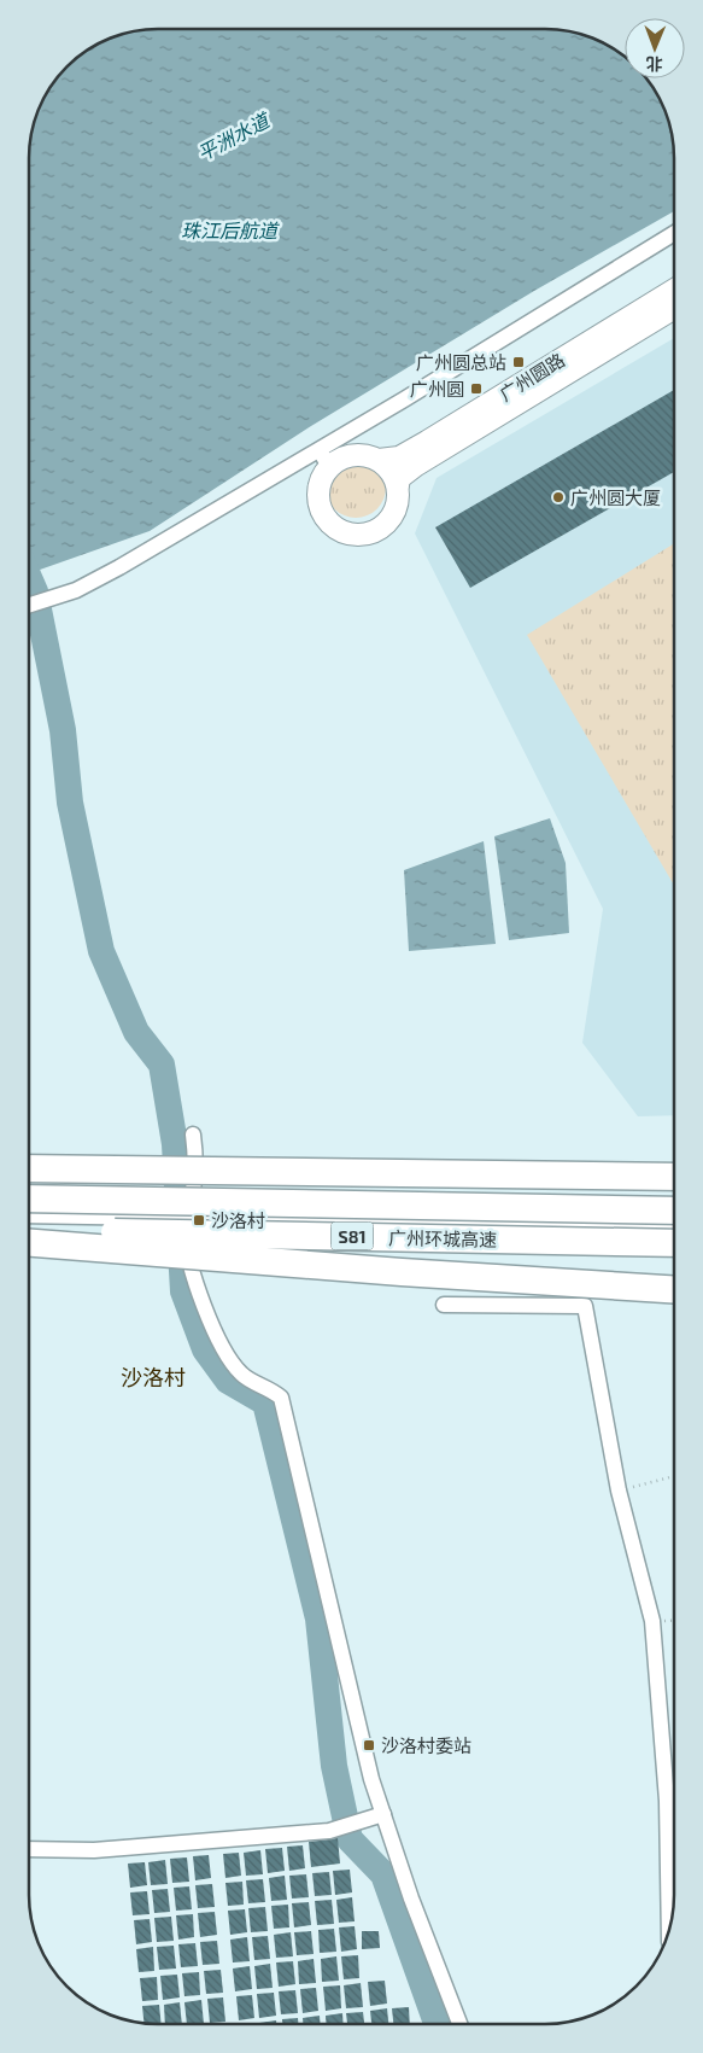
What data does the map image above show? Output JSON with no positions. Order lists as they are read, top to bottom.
{
  "streets": {
    "highway": ["S81", "广州环城高速"],
    "street": ["广州圆路"]
  },
  "districts": ["沙洛村"],
  "water": ["平洲水道", "珠江后航道"],
  "places": {
    "transit": [
      "广州圆总站",
      "广州圆",
      "沙洛村",
      "沙洛村委站"
    ],
    "other": ["广州圆大厦"]
  },
  "north": "bottom"
}
